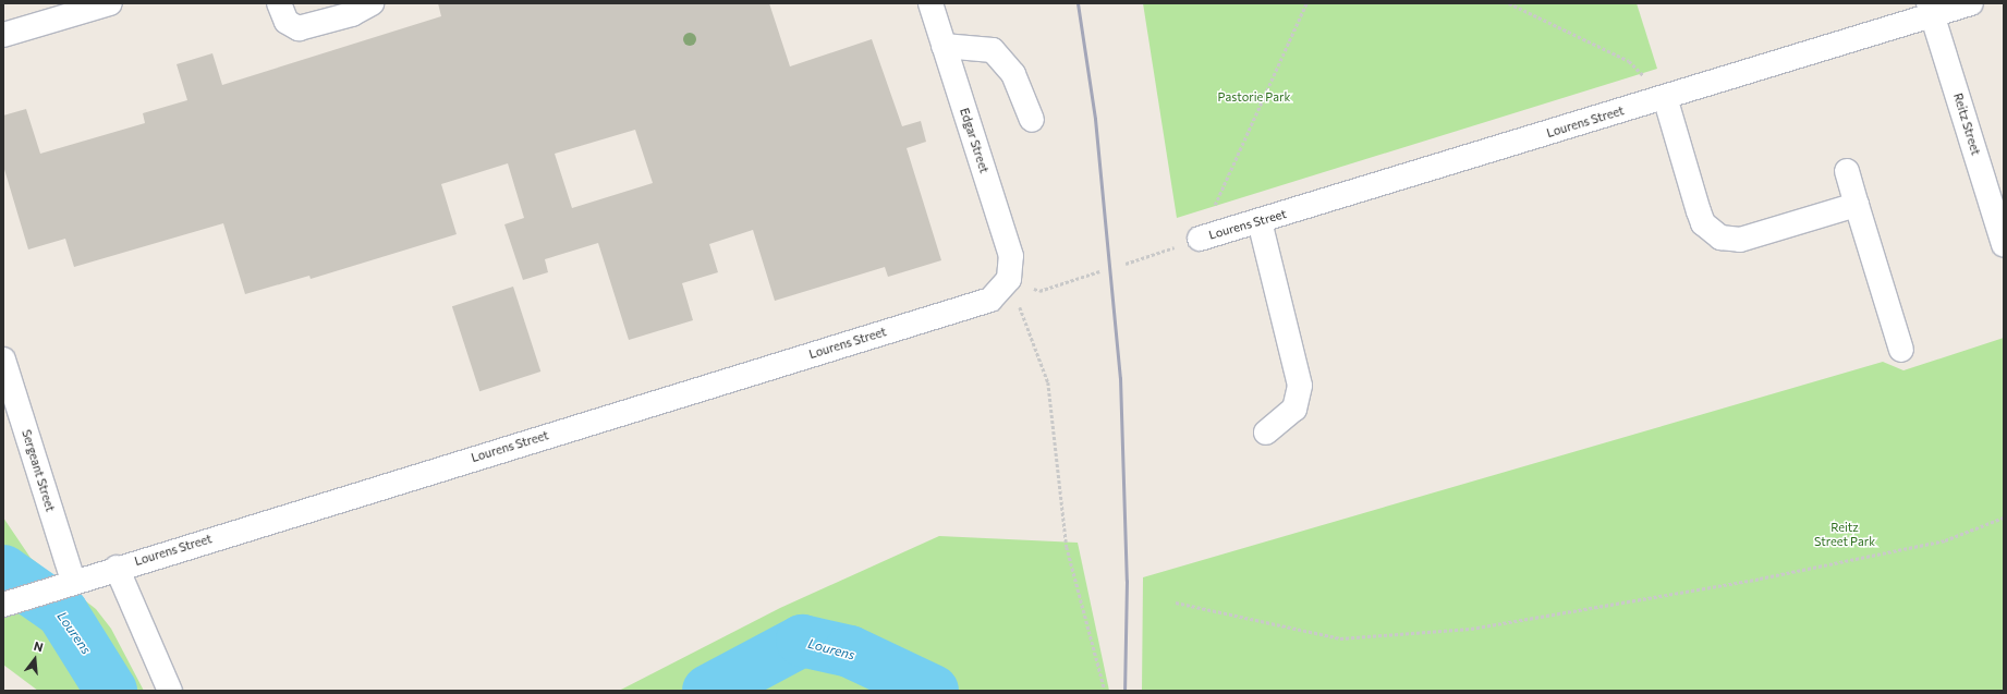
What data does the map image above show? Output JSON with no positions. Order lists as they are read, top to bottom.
{
  "streets": {
    "street": [
      "Lourens Street",
      "Reitz Street",
      "Edgar Street",
      "Sergeant Street"
    ]
  },
  "crossings": [
    ["Lourens Street", "Reitz Street"],
    ["Lourens Street", "Edgar Street"],
    ["Lourens Street", "Sergeant Street"]
  ],
  "water": ["Lourens"],
  "parks": ["Pastorie Park", "Reitz Street Park"],
  "north": "top"
}
